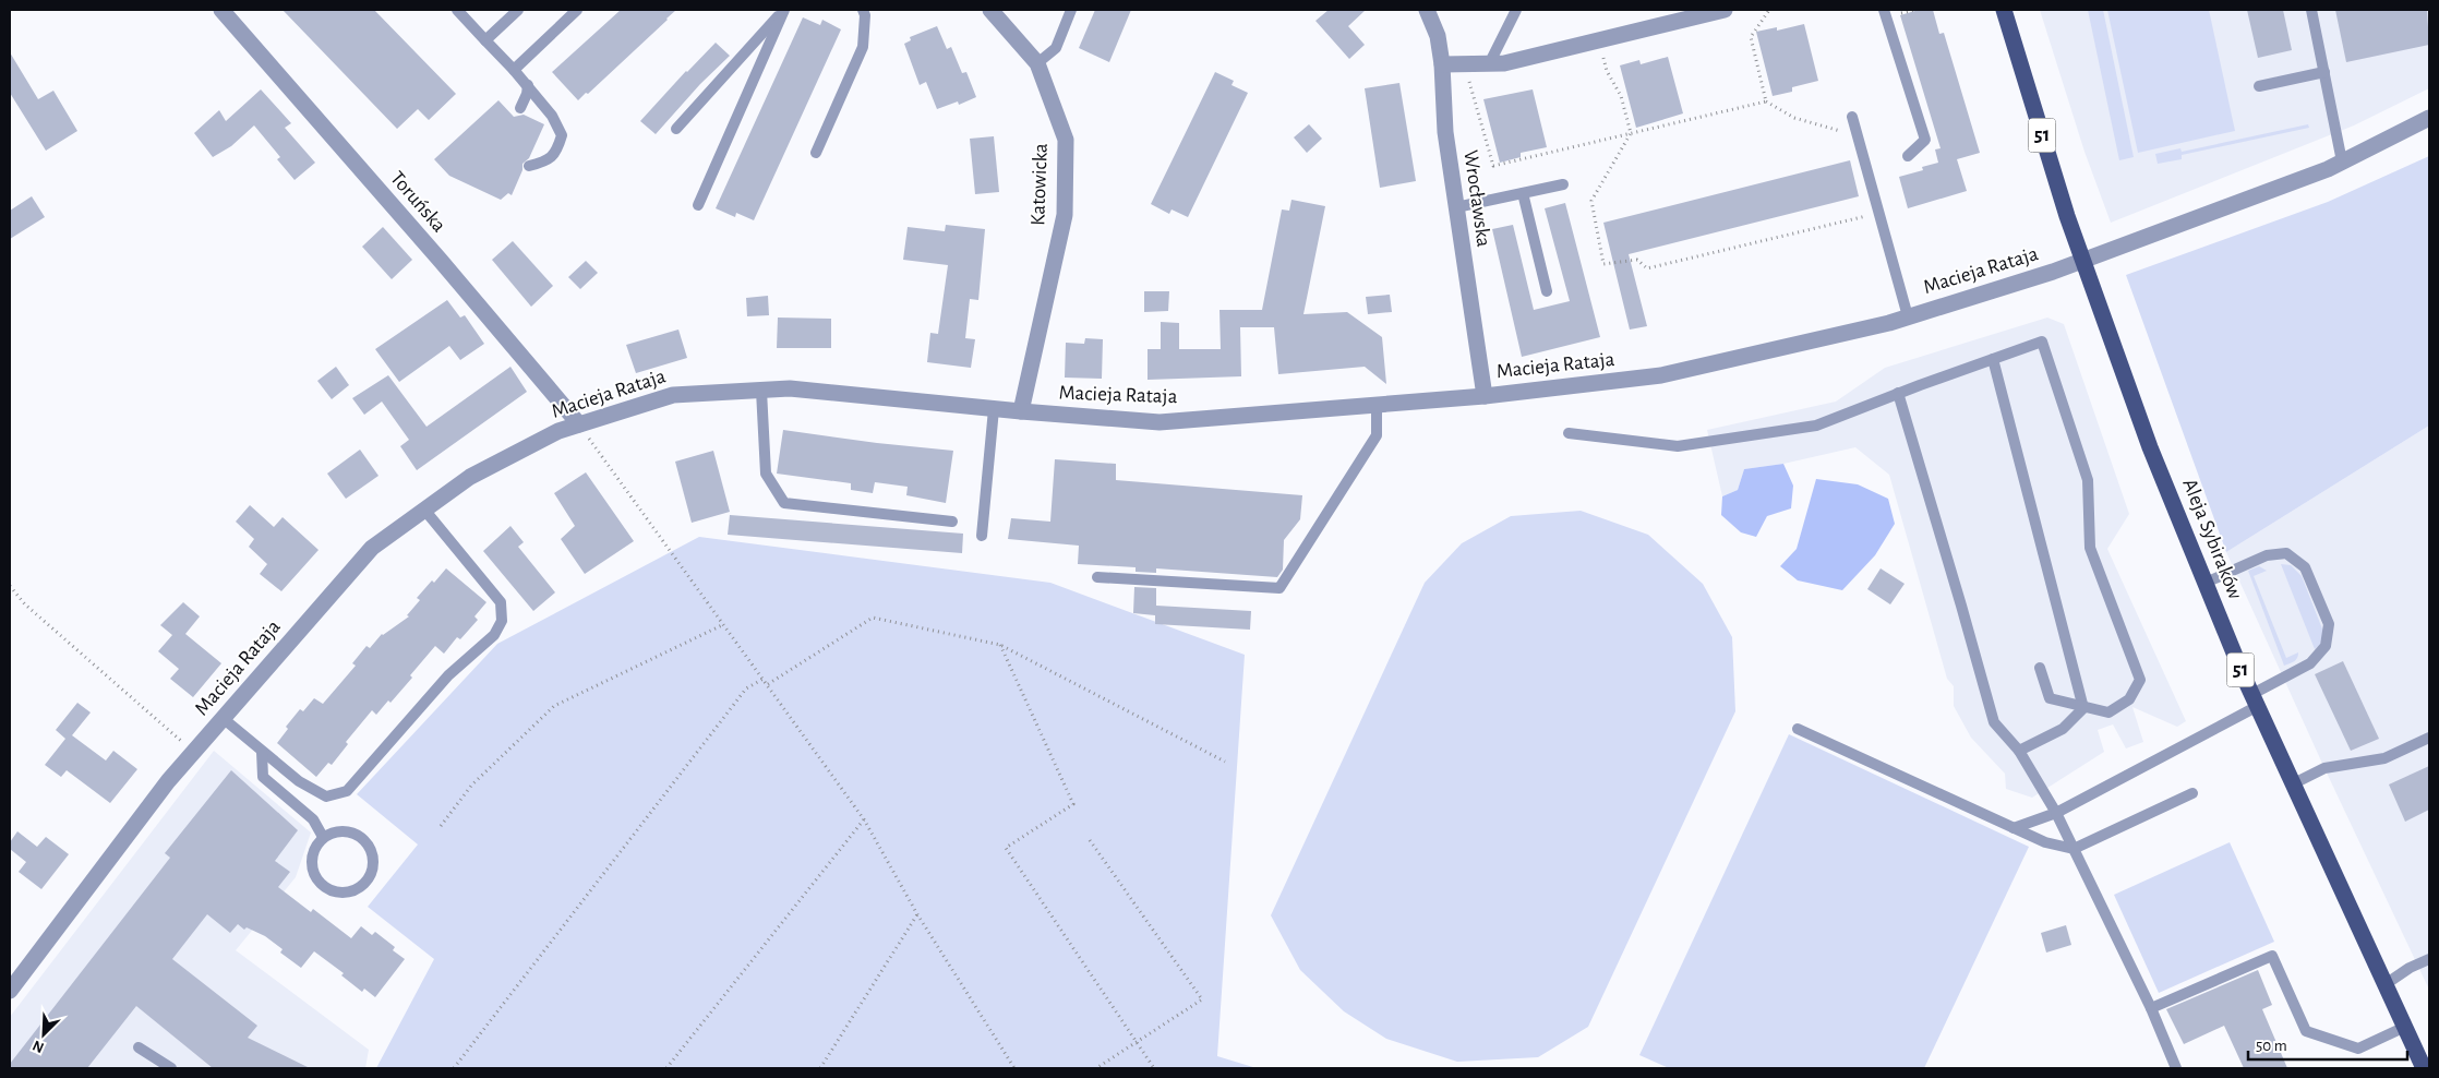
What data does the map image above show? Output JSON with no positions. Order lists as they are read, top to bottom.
{
  "streets": {
    "main road": ["51", "Aleja Sybiraków"],
    "street": [
      "Katowicka",
      "Wrocławska",
      "Toruńska",
      "Macieja Rataja"
    ]
  },
  "crossings": [
    ["Katowicka", "Macieja Rataja"],
    ["Wrocławska", "Macieja Rataja"],
    ["Toruńska", "Macieja Rataja"],
    ["Macieja Rataja", "Aleja Sybiraków"]
  ],
  "scale_bar": "50 m",
  "north": "bottom left"
}
